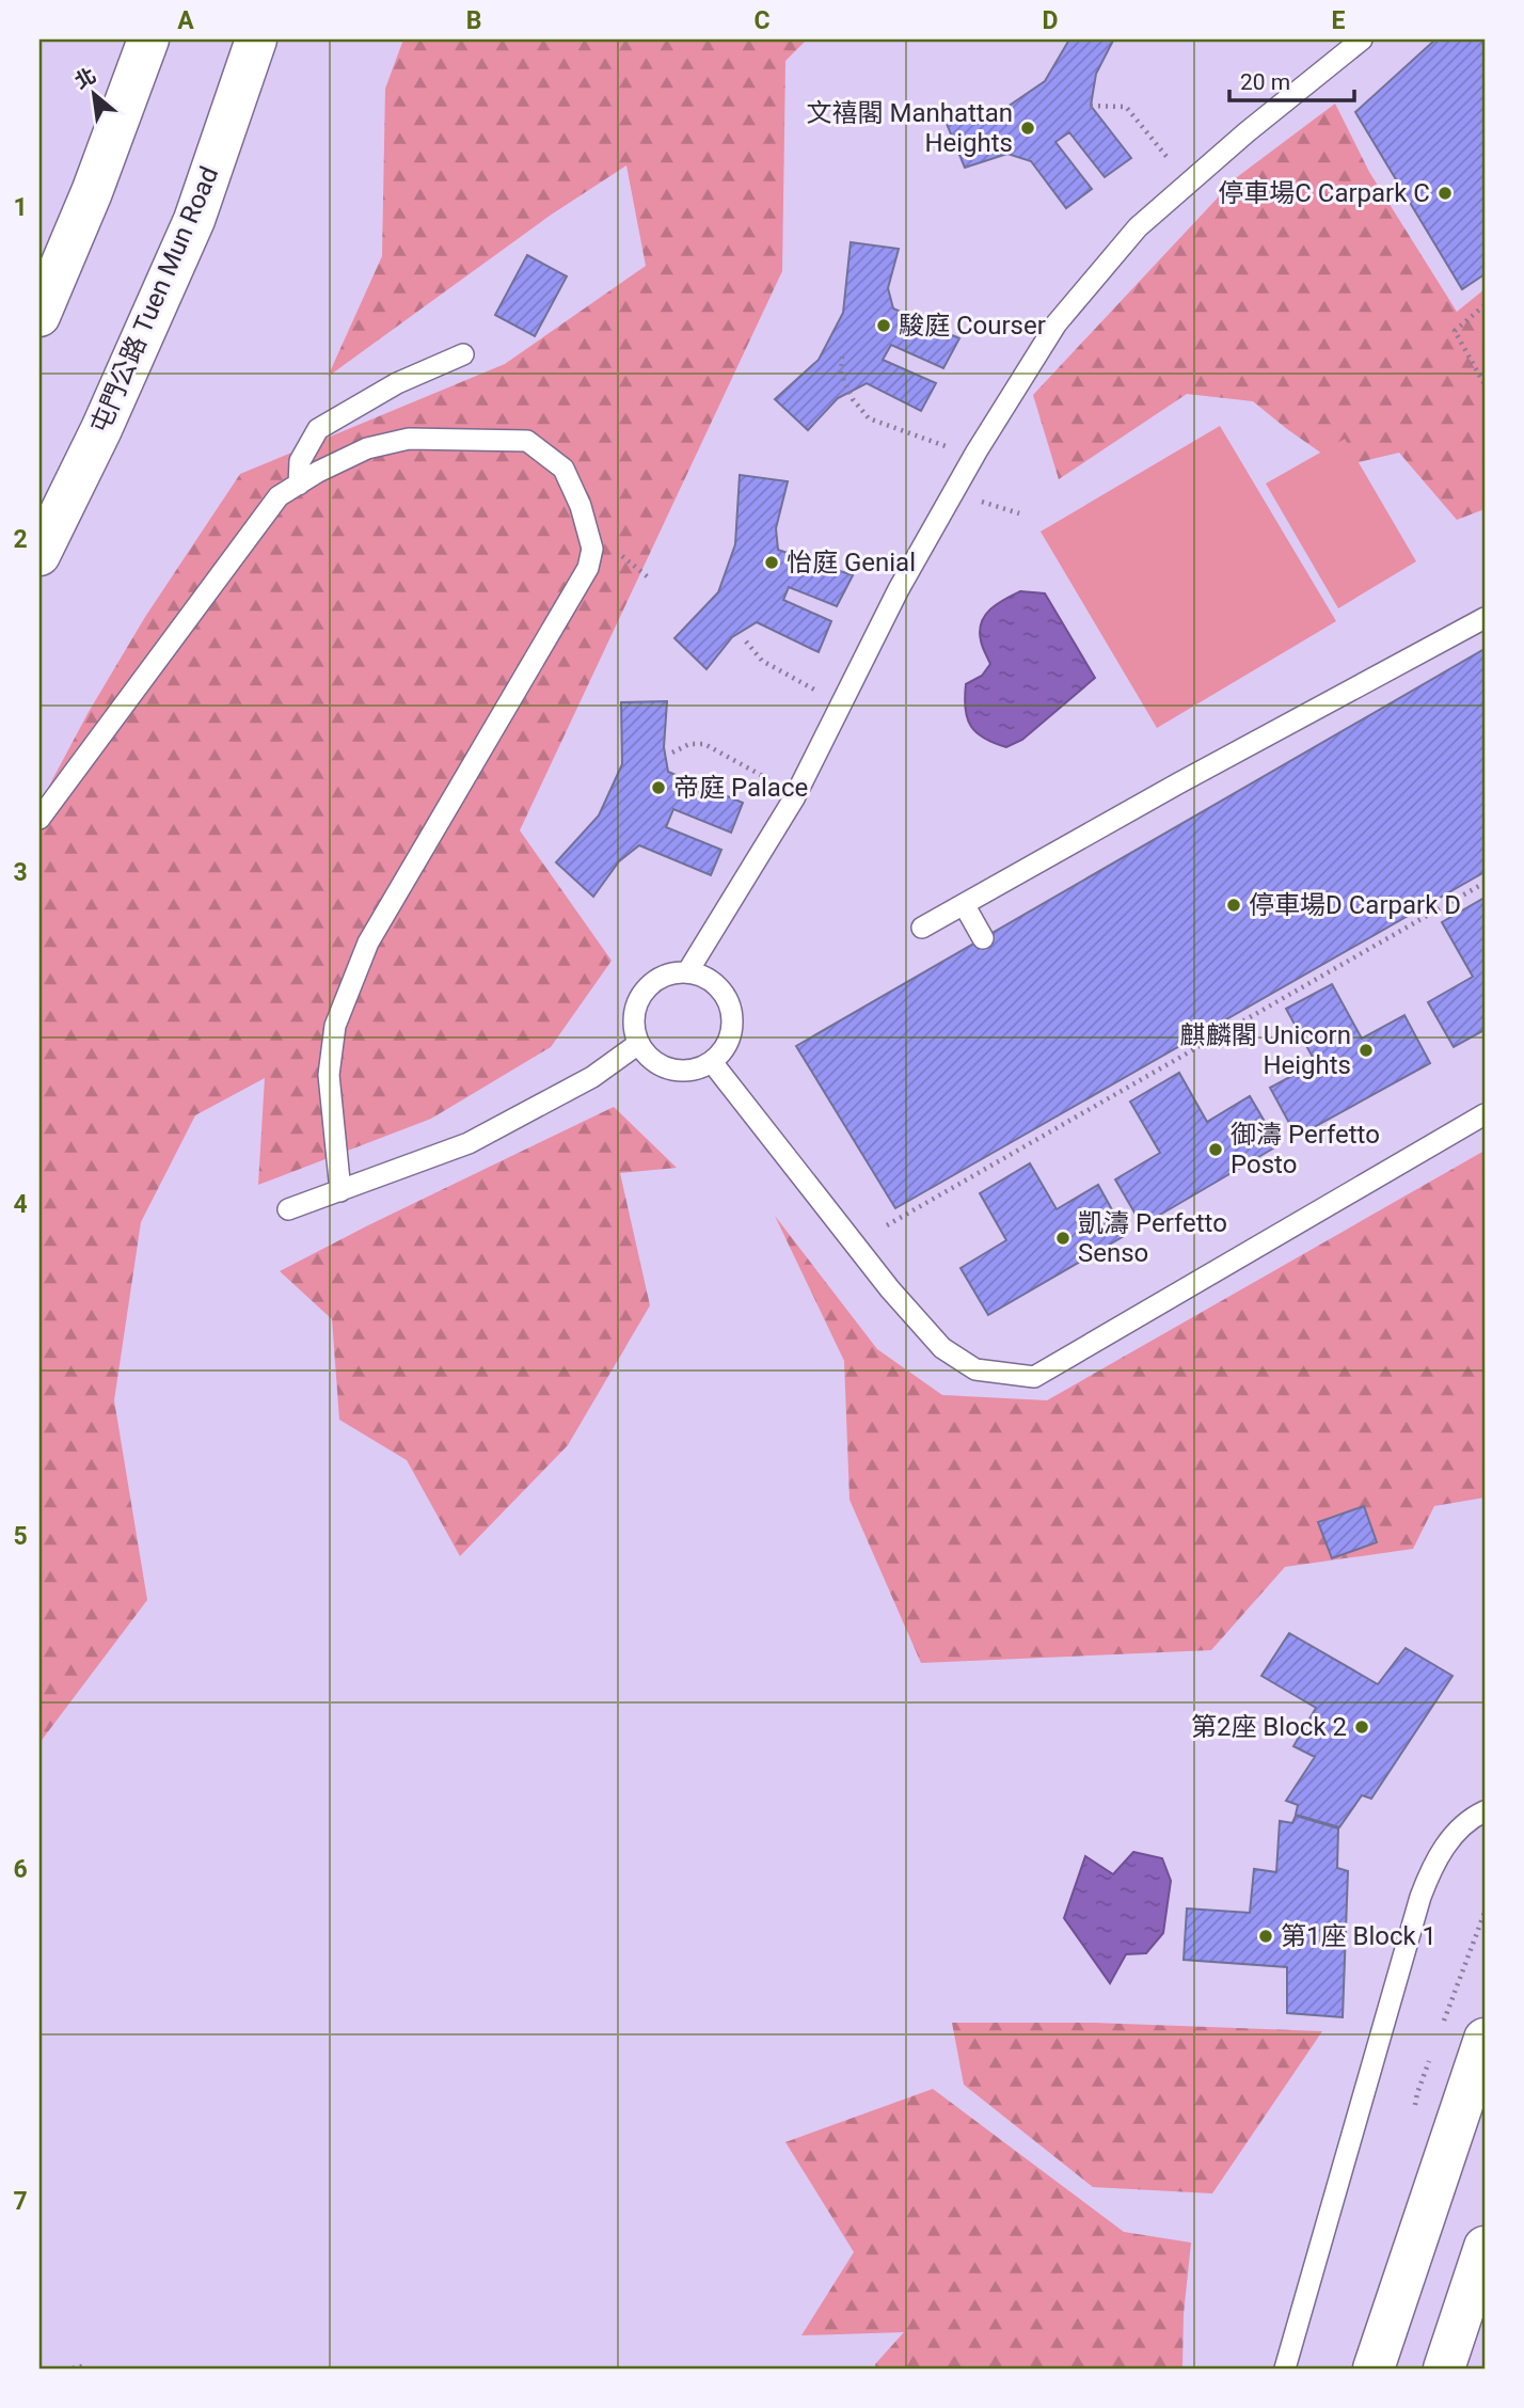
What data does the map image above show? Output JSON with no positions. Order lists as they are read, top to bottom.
{
  "streets": {
    "main road": ["屯門公路 Tuen Mun Road"]
  },
  "places": [
    "文禧閣 Manhattan Heights",
    "停車場C Carpark C",
    "駿庭 Courser",
    "怡庭 Genial",
    "帝庭 Palace",
    "停車場D Carpark D",
    "麒麟閣 Unicorn Heights",
    "御濤 Perfetto Posto",
    "凱濤 Perfetto Senso",
    "第2座 Block 2",
    "第1座 Block 1"
  ],
  "scale_bar": "20 m",
  "north": "top left",
  "grid": {
    "columns": [
      "A",
      "B",
      "C",
      "D",
      "E"
    ],
    "rows": [
      "1",
      "2",
      "3",
      "4",
      "5",
      "6",
      "7"
    ]
  }
}
